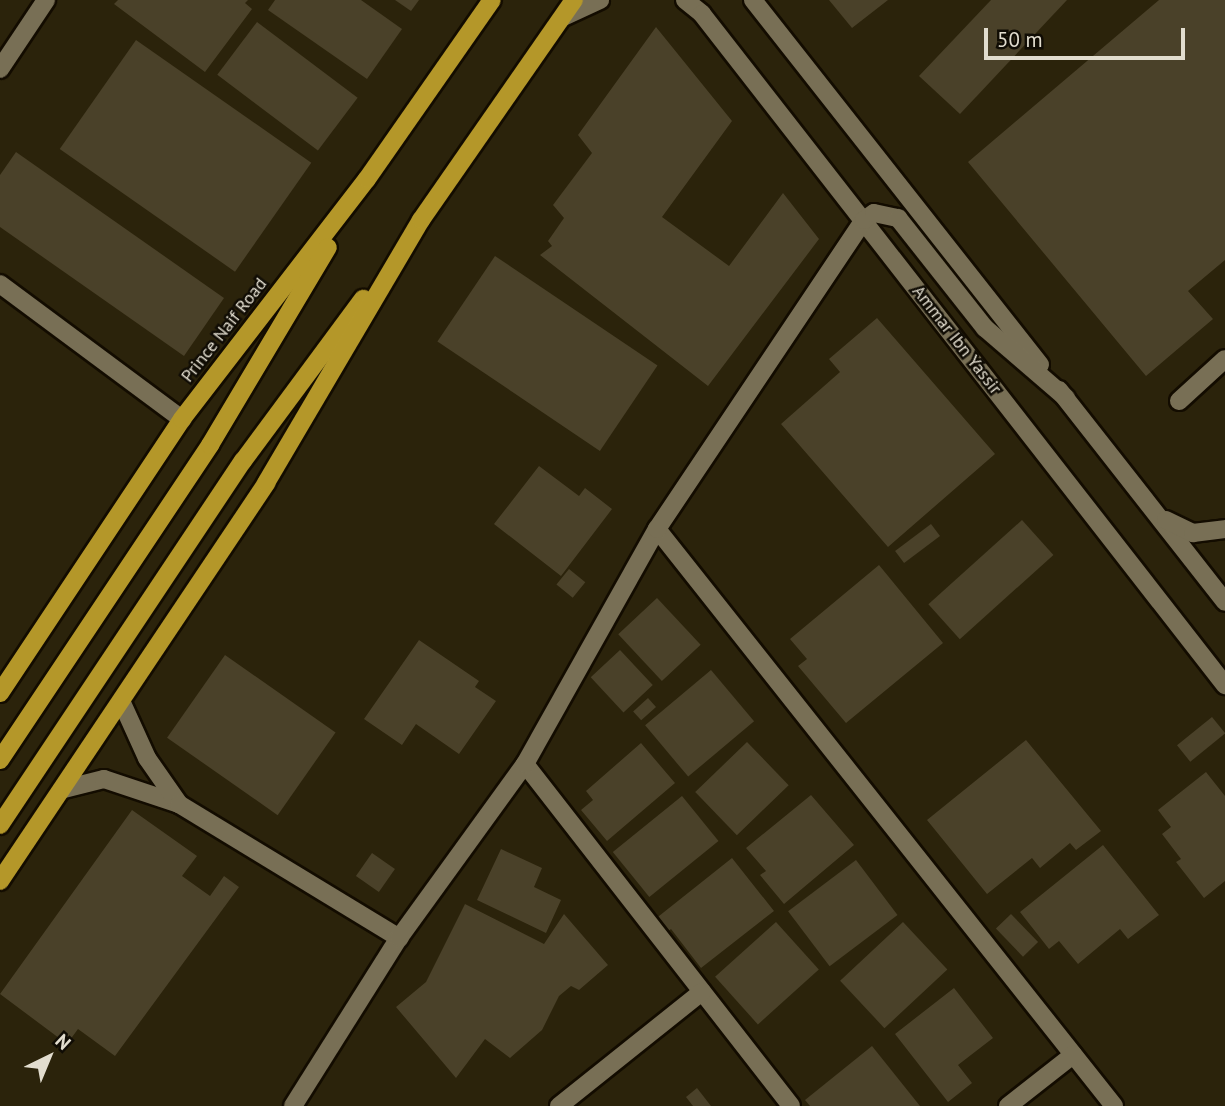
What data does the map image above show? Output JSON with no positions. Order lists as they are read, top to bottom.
{
  "streets": {
    "main road": ["Prince Naif Road"],
    "street": ["Ammar Ibn Yassir"]
  },
  "scale_bar": "50 m",
  "north": "top right"
}
